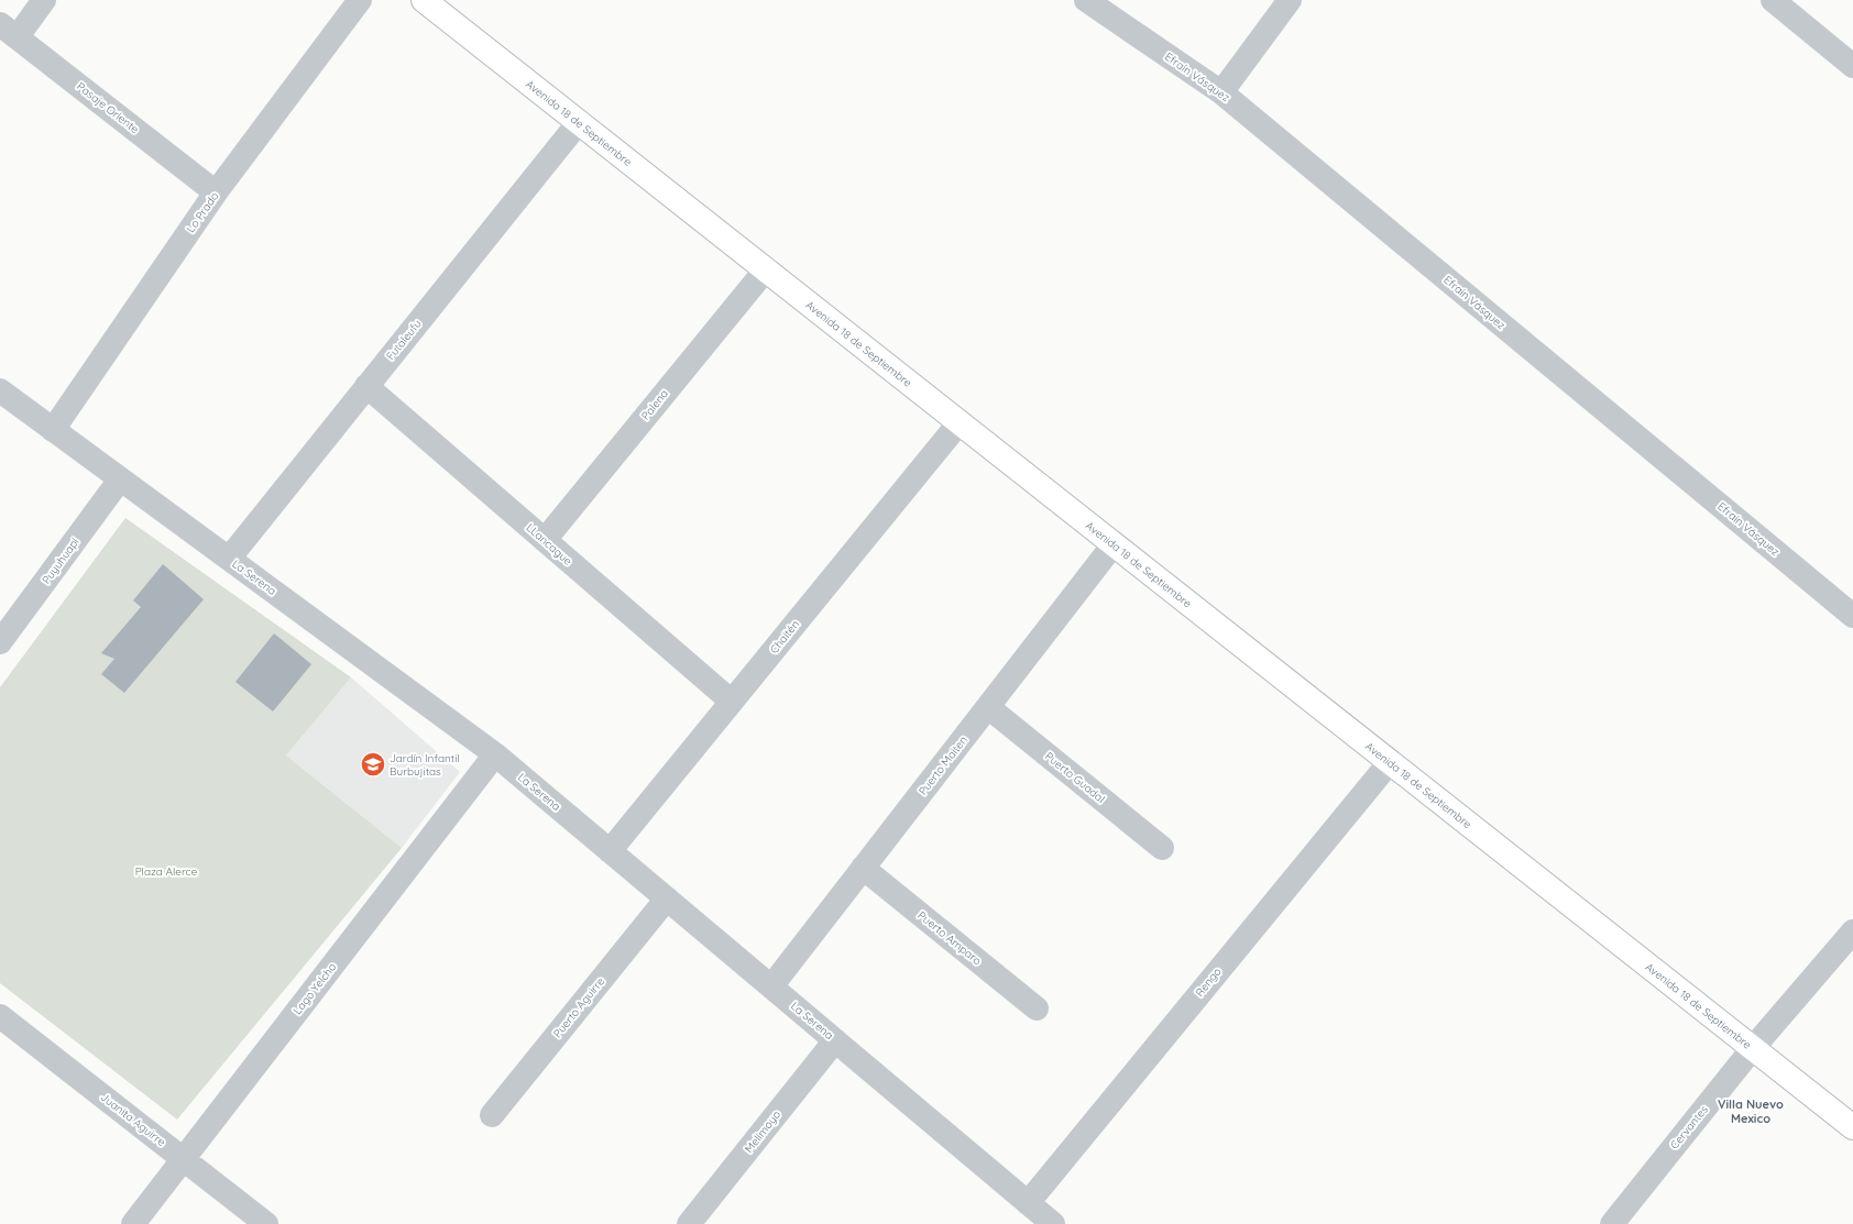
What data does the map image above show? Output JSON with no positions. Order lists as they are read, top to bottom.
{
  "streets": {
    "street": [
      "Efraín Vásquez",
      "Pasaje Oriente",
      "Avenida 18 de Septiembre",
      "Lo Prado",
      "Futaleufu",
      "Palena",
      "LLancague",
      "Puyuhuapi",
      "La Serena",
      "Chaitén",
      "Puerto Maiten",
      "Puerto Guadal",
      "Puerto Amparo",
      "Rengo",
      "Lago Yelcho",
      "Puerto Aguirre",
      "Juanita Aguirre",
      "Cervantes",
      "Melimoyo"
    ]
  },
  "crossings": [
    ["Pasaje Oriente", "Lo Prado"],
    ["Avenida 18 de Septiembre", "Futaleufu"],
    ["Avenida 18 de Septiembre", "Palena"],
    ["Avenida 18 de Septiembre", "Chaitén"],
    ["Avenida 18 de Septiembre", "Puerto Maiten"],
    ["Avenida 18 de Septiembre", "Rengo"],
    ["Avenida 18 de Septiembre", "Cervantes"],
    ["Lo Prado", "La Serena"],
    ["Futaleufu", "LLancague"],
    ["Futaleufu", "La Serena"],
    ["Palena", "LLancague"],
    ["LLancague", "Chaitén"],
    ["Puyuhuapi", "La Serena"],
    ["La Serena", "Chaitén"],
    ["La Serena", "Puerto Maiten"],
    ["La Serena", "Rengo"],
    ["La Serena", "Lago Yelcho"],
    ["La Serena", "Puerto Aguirre"],
    ["La Serena", "Melimoyo"],
    ["Puerto Maiten", "Puerto Guadal"],
    ["Puerto Maiten", "Puerto Amparo"],
    ["Lago Yelcho", "Juanita Aguirre"]
  ],
  "districts": ["Villa Nuevo Mexico"],
  "parks": ["Plaza Alerce"],
  "places": {
    "school or university": ["Jardín Infantil Burbujitas"]
  }
}
